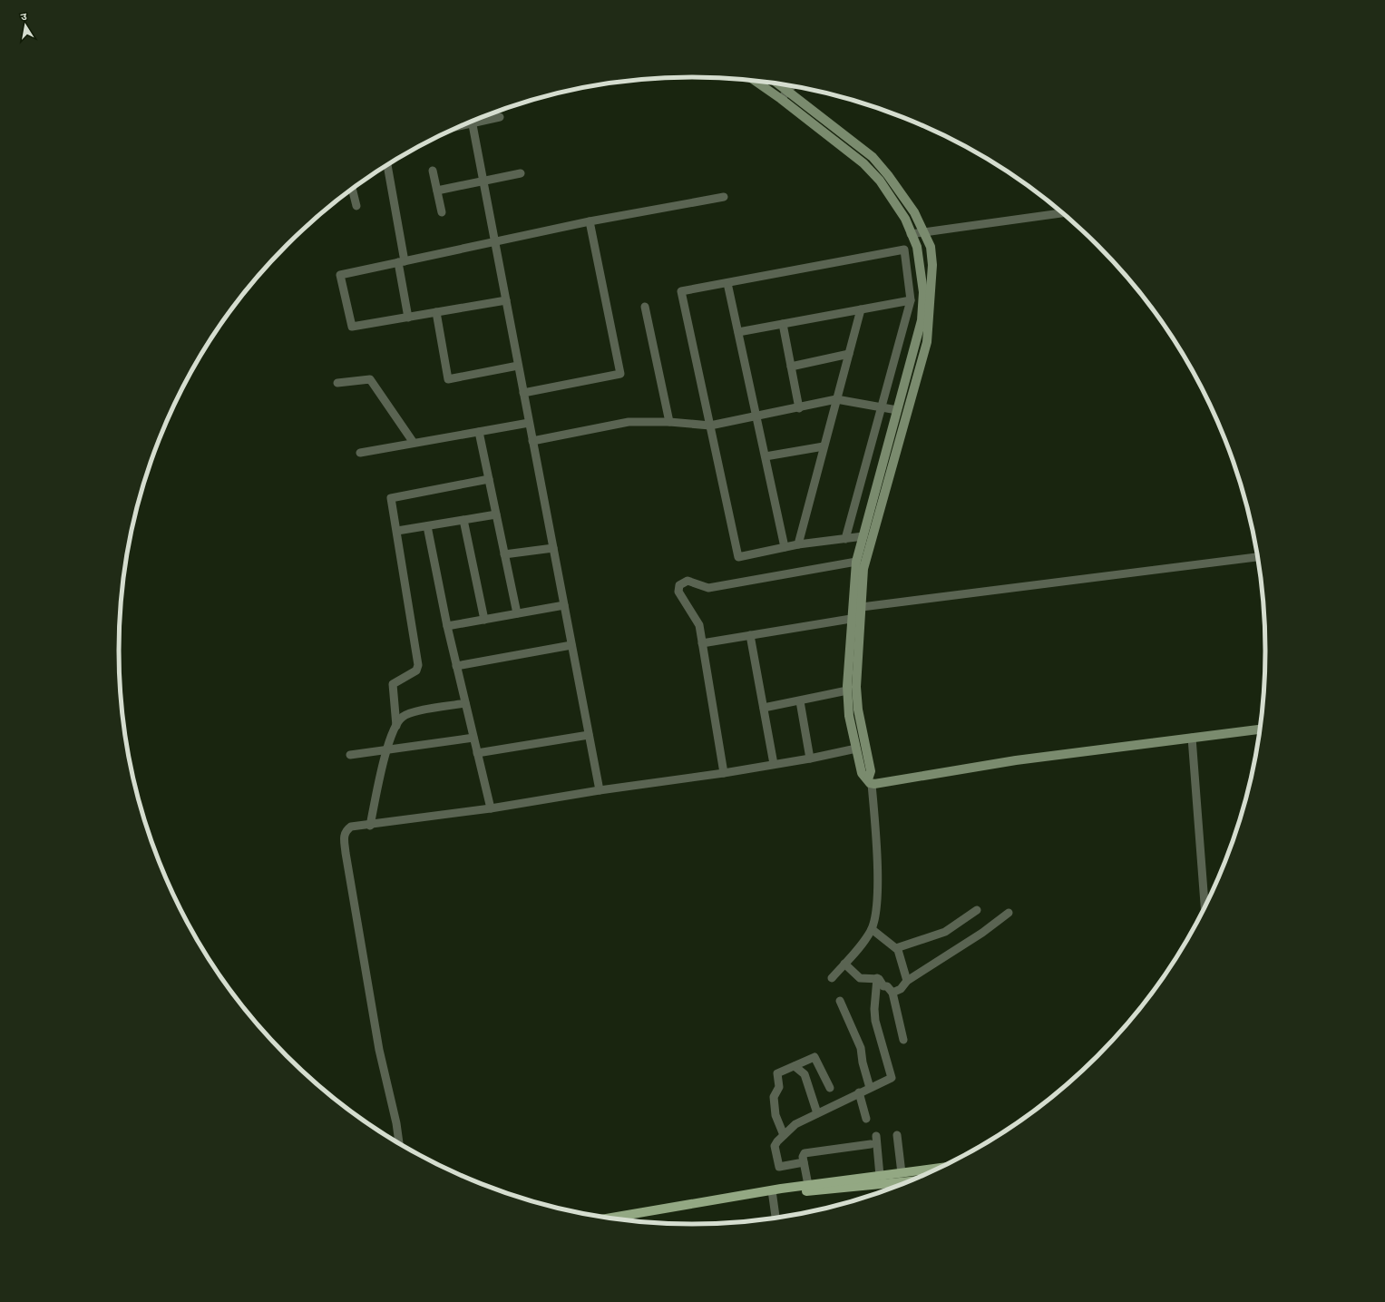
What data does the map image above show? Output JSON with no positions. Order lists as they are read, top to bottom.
{
  "north": "top"
}
